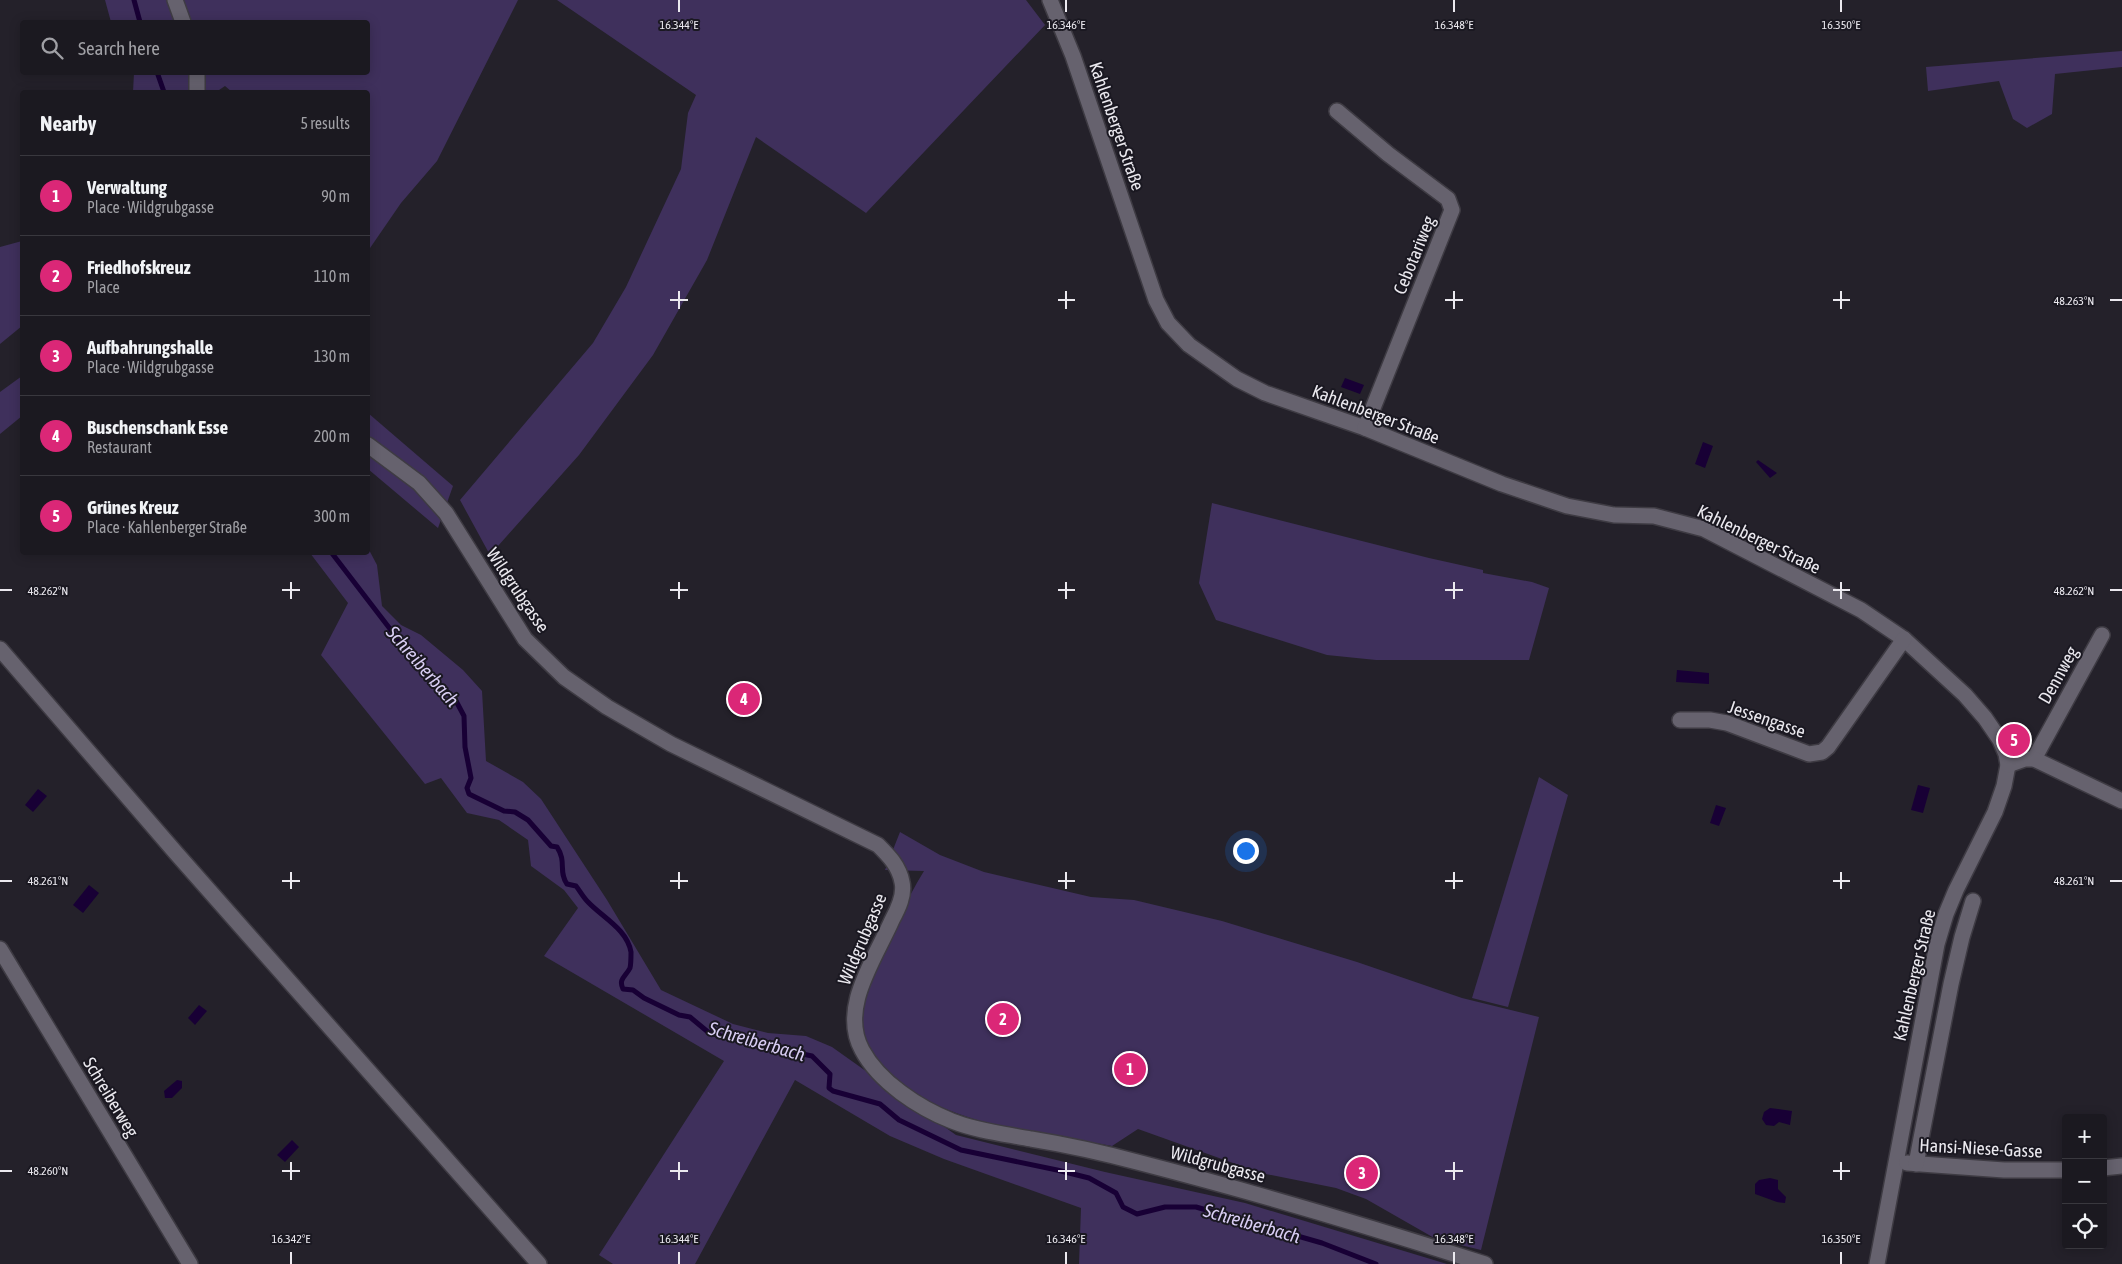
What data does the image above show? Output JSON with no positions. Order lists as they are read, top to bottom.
{
  "streets": {
    "street": [
      "Kahlenberger Straße",
      "Cebotariweg",
      "Wildgrubgasse",
      "Dennweg",
      "Jessengasse",
      "Schreiberweg",
      "Hansi-Niese-Gasse"
    ]
  },
  "crossings": [
    ["Kahlenberger Straße", "Cebotariweg"],
    ["Kahlenberger Straße", "Jessengasse"],
    ["Kahlenberger Straße", "Hansi-Niese-Gasse"]
  ],
  "water": ["Schreiberbach"],
  "page": {
    "search": "Search here",
    "heading": ["Nearby", "5 results"],
    "list": [
      {
        "mark": "1",
        "name": "Verwaltung",
        "note": "Place · Wildgrubgasse",
        "value": "90 m"
      },
      {
        "mark": "2",
        "name": "Friedhofskreuz",
        "note": "Place",
        "value": "110 m"
      },
      {
        "mark": "3",
        "name": "Aufbahrungshalle",
        "note": "Place · Wildgrubgasse",
        "value": "130 m"
      },
      {
        "mark": "4",
        "name": "Buschenschank Esse",
        "note": "Restaurant",
        "value": "200 m"
      },
      {
        "mark": "5",
        "name": "Grünes Kreuz",
        "note": "Place · Kahlenberger Straße",
        "value": "300 m"
      }
    ],
    "pins": [
      "4",
      "5",
      "2",
      "1",
      "3"
    ],
    "map_buttons": ["+", "−"]
  },
  "coordinates": [
    "16.344°E",
    "16.346°E",
    "16.348°E",
    "16.350°E",
    "48.263°N",
    "48.262°N",
    "48.261°N",
    "48.260°N",
    "16.342°E"
  ]
}
